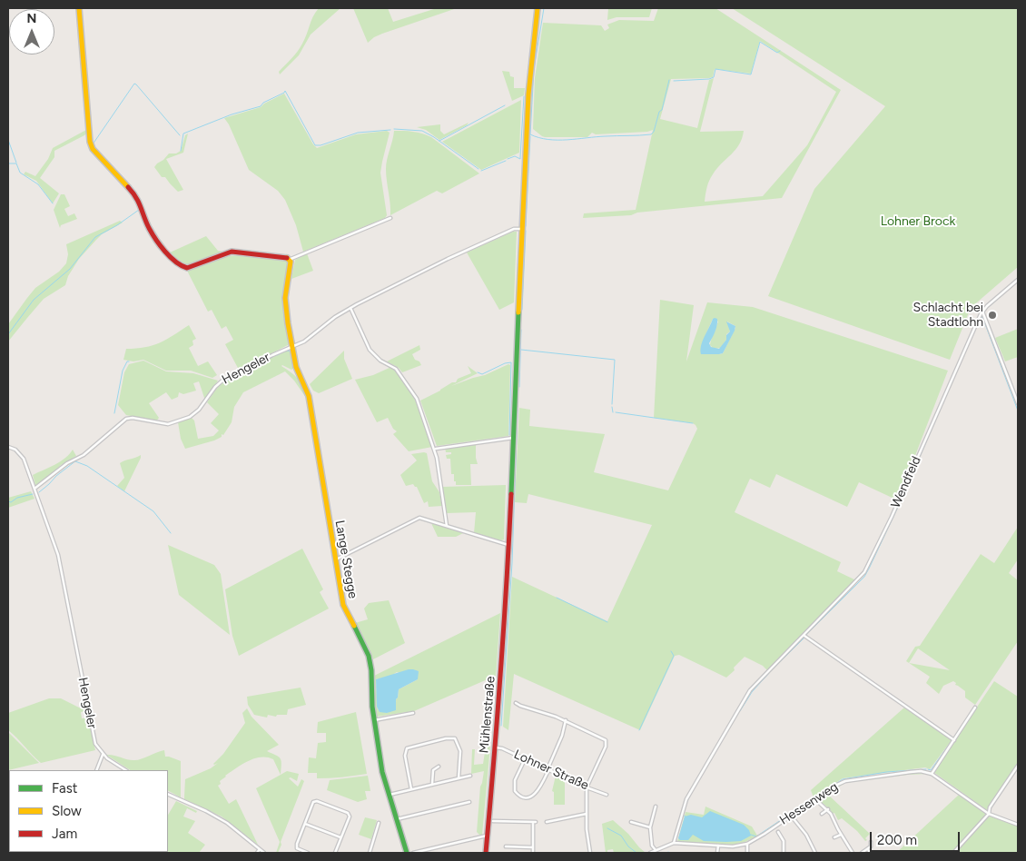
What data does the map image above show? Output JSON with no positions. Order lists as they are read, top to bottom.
{
  "streets": {
    "street": [
      "Hengeler",
      "Wendfeld",
      "Lange Stegge",
      "Mühlenstraße",
      "Lohner Straße",
      "Hessenweg"
    ]
  },
  "crossings": [
    ["Hengeler", "Lange Stegge"],
    ["Hengeler", "Mühlenstraße"],
    ["Wendfeld", "Hessenweg"],
    ["Mühlenstraße", "Lohner Straße"]
  ],
  "parks": ["Lohner Brock"],
  "places": ["Schlacht bei Stadtlohn"],
  "legend": ["Fast", "Slow", "Jam"],
  "scale_bar": "200 m",
  "north": "top"
}
